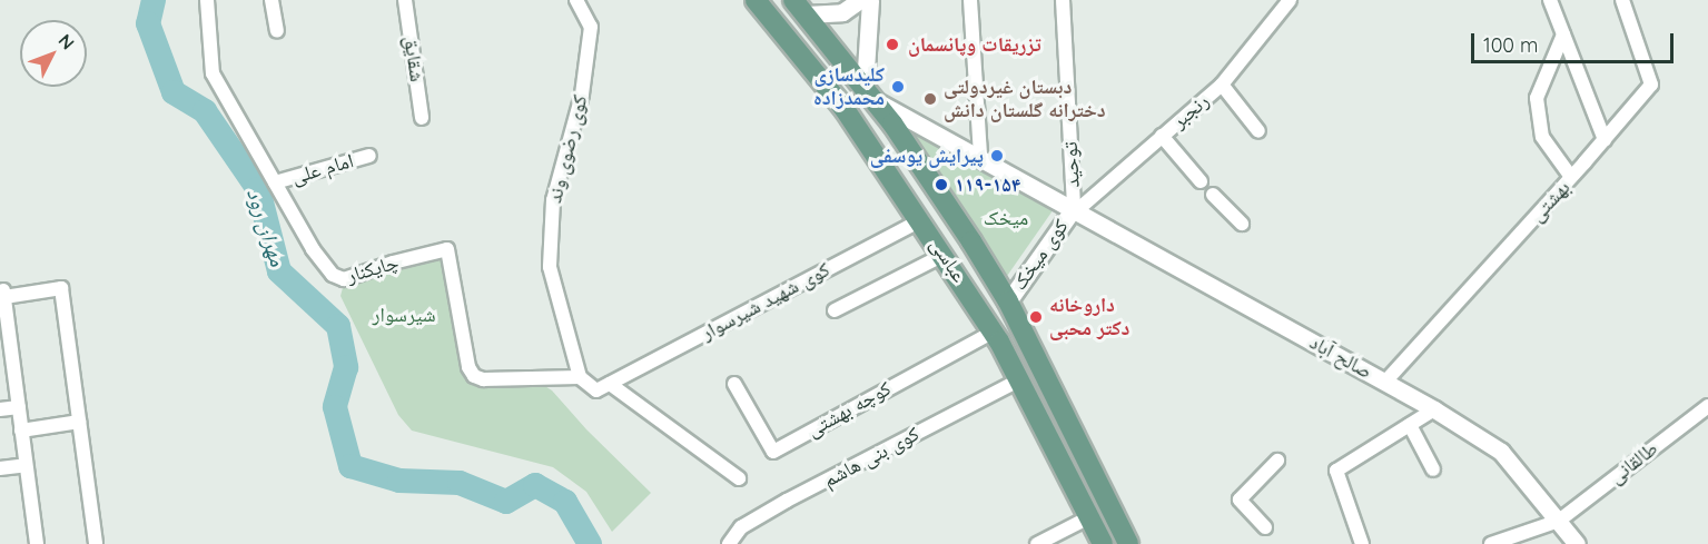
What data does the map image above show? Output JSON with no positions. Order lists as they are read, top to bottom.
{
  "streets": {
    "main road": ["عباسى"],
    "street": [
      "شقایق",
      "رنجبر",
      "کوی رضوی وند",
      "توحید",
      "امام علی",
      "بهشتی",
      "کوی میخک",
      "چایکنار",
      "کوی شهید شیرسوار",
      "صالح آباد",
      "کوچه بهشتی",
      "کوی بنی هاشم",
      "طالقانی"
    ]
  },
  "crossings": [
    ["رنجبر", "توحید"],
    ["رنجبر", "کوی میخک"],
    ["رنجبر", "صالح آباد"],
    ["کوی رضوی وند", "چایکنار"],
    ["توحید", "کوی میخک"],
    ["توحید", "صالح آباد"],
    ["امام علی", "چایکنار"],
    ["بهشتی", "صالح آباد"],
    ["کوی میخک", "عباسى"],
    ["کوی میخک", "صالح آباد"],
    ["عباسى", "کوی شهید شیرسوار"],
    ["عباسى", "صالح آباد"],
    ["عباسى", "کوچه بهشتی"],
    ["عباسى", "کوی بنی هاشم"],
    ["صالح آباد", "طالقانی"]
  ],
  "water": ["مهران رود"],
  "parks": ["میخک", "شیرسوار"],
  "places": [
    "تزریقات وپانسمان",
    "کلیدسازی محمدزاده",
    "دبستان غیردولتی دخترانه گلستان دانش",
    "پیرایش یوسفی",
    "۱۱۹-۱۵۴",
    "داروخانه دکتر محبی"
  ],
  "scale_bar": "100 m",
  "north": "top right"
}
